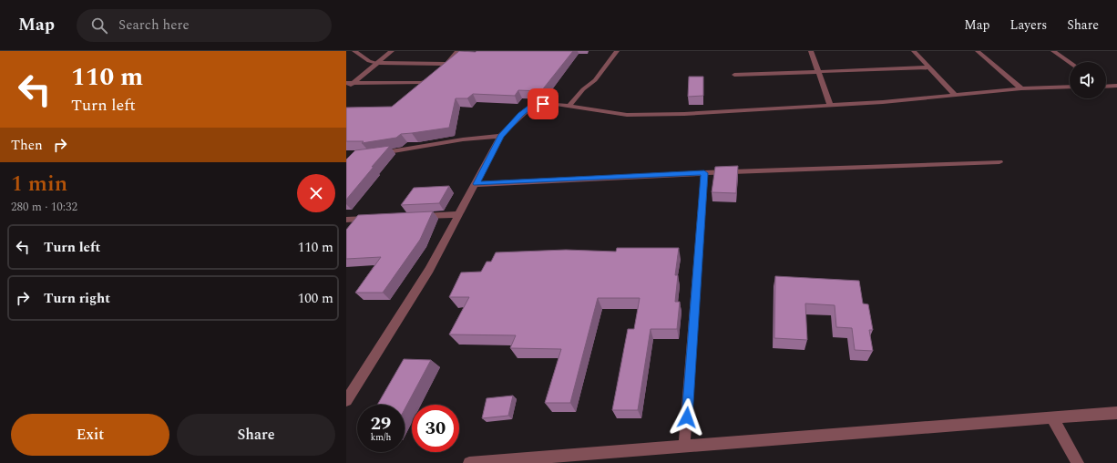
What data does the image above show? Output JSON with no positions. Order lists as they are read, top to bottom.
{
  "page": {
    "header": "Map",
    "search": "Search here",
    "nav": ["Map", "Layers", "Share"],
    "turn": ["110 m", "Turn left"],
    "then": "Then",
    "heading": ["1 min", "280 m · 10:32"],
    "list": [
      {
        "name": "Turn left",
        "value": "110 m"
      },
      {
        "name": "Turn right",
        "value": "100 m"
      }
    ],
    "speed": "29 km/h",
    "limit": "30",
    "buttons": ["Exit", "Share"]
  }
}
